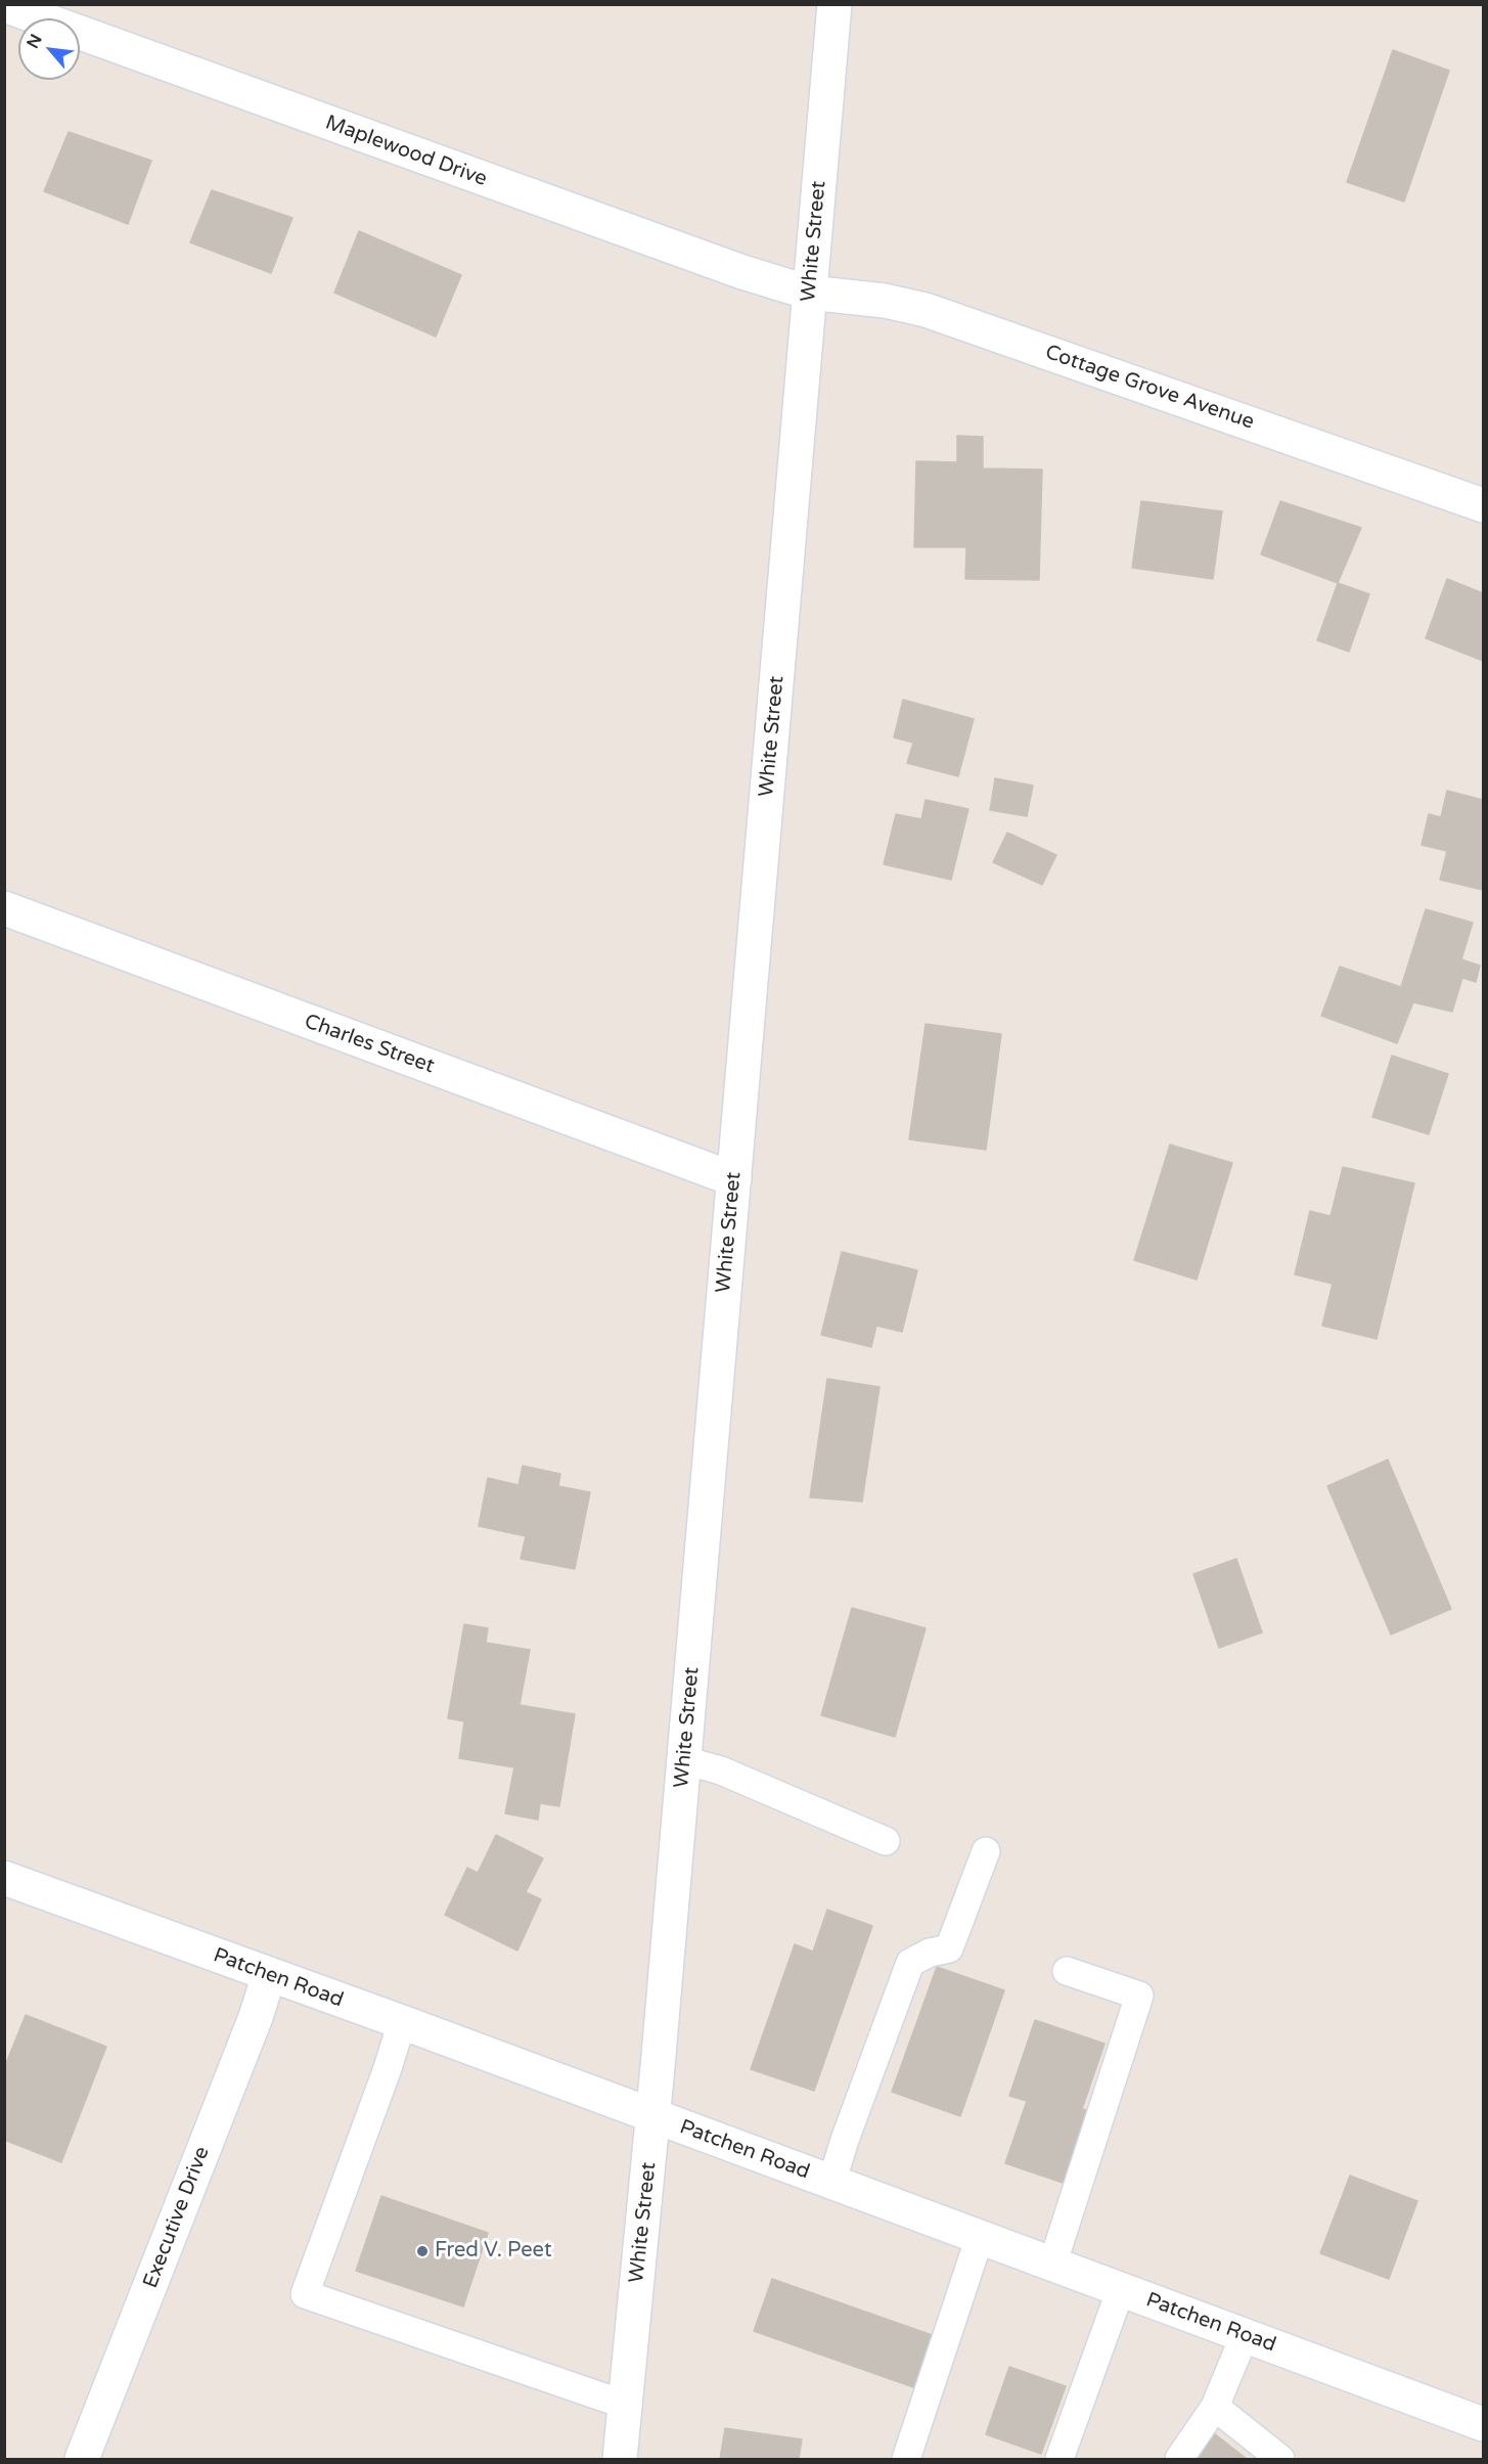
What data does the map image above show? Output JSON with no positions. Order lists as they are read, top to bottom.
{
  "streets": {
    "street": [
      "Maplewood Drive",
      "White Street",
      "Cottage Grove Avenue",
      "Charles Street",
      "Patchen Road",
      "Executive Drive"
    ]
  },
  "crossings": [
    ["Maplewood Drive", "White Street"],
    ["Maplewood Drive", "Cottage Grove Avenue"],
    ["White Street", "Cottage Grove Avenue"],
    ["White Street", "Charles Street"],
    ["White Street", "Patchen Road"],
    ["Patchen Road", "Executive Drive"]
  ],
  "places": ["Fred V. Peet"],
  "north": "top left"
}
